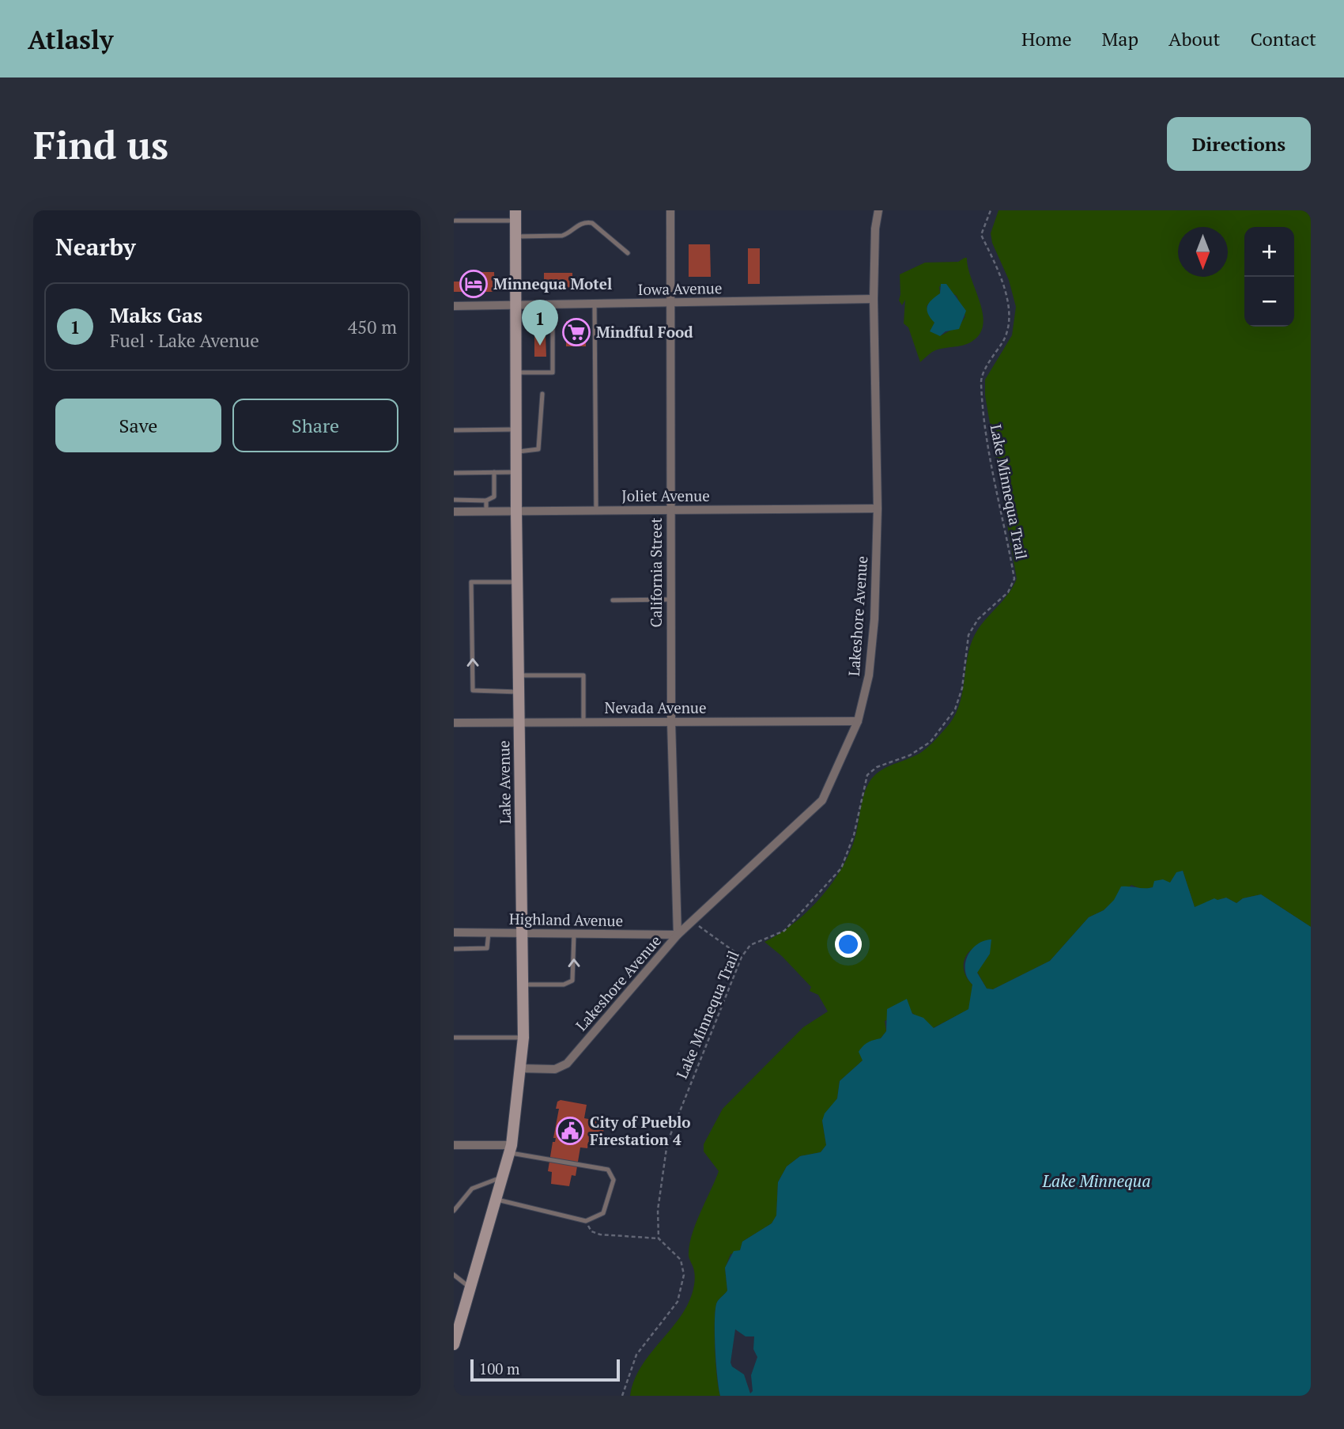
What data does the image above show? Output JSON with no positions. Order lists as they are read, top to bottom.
{
  "streets": {
    "main road": ["Lake Avenue"],
    "street": [
      "Iowa Avenue",
      "Joliet Avenue",
      "California Street",
      "Lakeshore Avenue",
      "Nevada Avenue",
      "Highland Avenue"
    ],
    "path": ["Lake Minnequa Trail"]
  },
  "crossings": [
    ["Iowa Avenue", "California Street"],
    ["Iowa Avenue", "Lakeshore Avenue"],
    ["Iowa Avenue", "Lake Avenue"],
    ["Joliet Avenue", "California Street"],
    ["Joliet Avenue", "Lakeshore Avenue"],
    ["Joliet Avenue", "Lake Avenue"],
    ["California Street", "Lakeshore Avenue"],
    ["California Street", "Nevada Avenue"],
    ["California Street", "Highland Avenue"],
    ["Lakeshore Avenue", "Nevada Avenue"],
    ["Lakeshore Avenue", "Lake Avenue"],
    ["Lakeshore Avenue", "Highland Avenue"],
    ["Nevada Avenue", "Lake Avenue"],
    ["Lake Avenue", "Highland Avenue"]
  ],
  "water": ["Lake Minnequa"],
  "places": {
    "hotel": ["Minnequa Motel"],
    "supermarket": ["Mindful Food"],
    "public building": ["City of Pueblo Firestation 4"]
  },
  "scale_bar": "100 m",
  "north": "bottom",
  "page": {
    "header": "Atlasly",
    "nav": [
      "Home",
      "Map",
      "About",
      "Contact"
    ],
    "buttons": [
      "Directions",
      ["Save", "Share"]
    ],
    "title": "Find us",
    "heading": "Nearby",
    "map_buttons": ["+", "−"],
    "list": [
      {
        "mark": "1",
        "name": "Maks Gas",
        "note": "Fuel · Lake Avenue",
        "value": "450 m"
      }
    ],
    "pins": "1",
    "scale": "100 m"
  }
}
